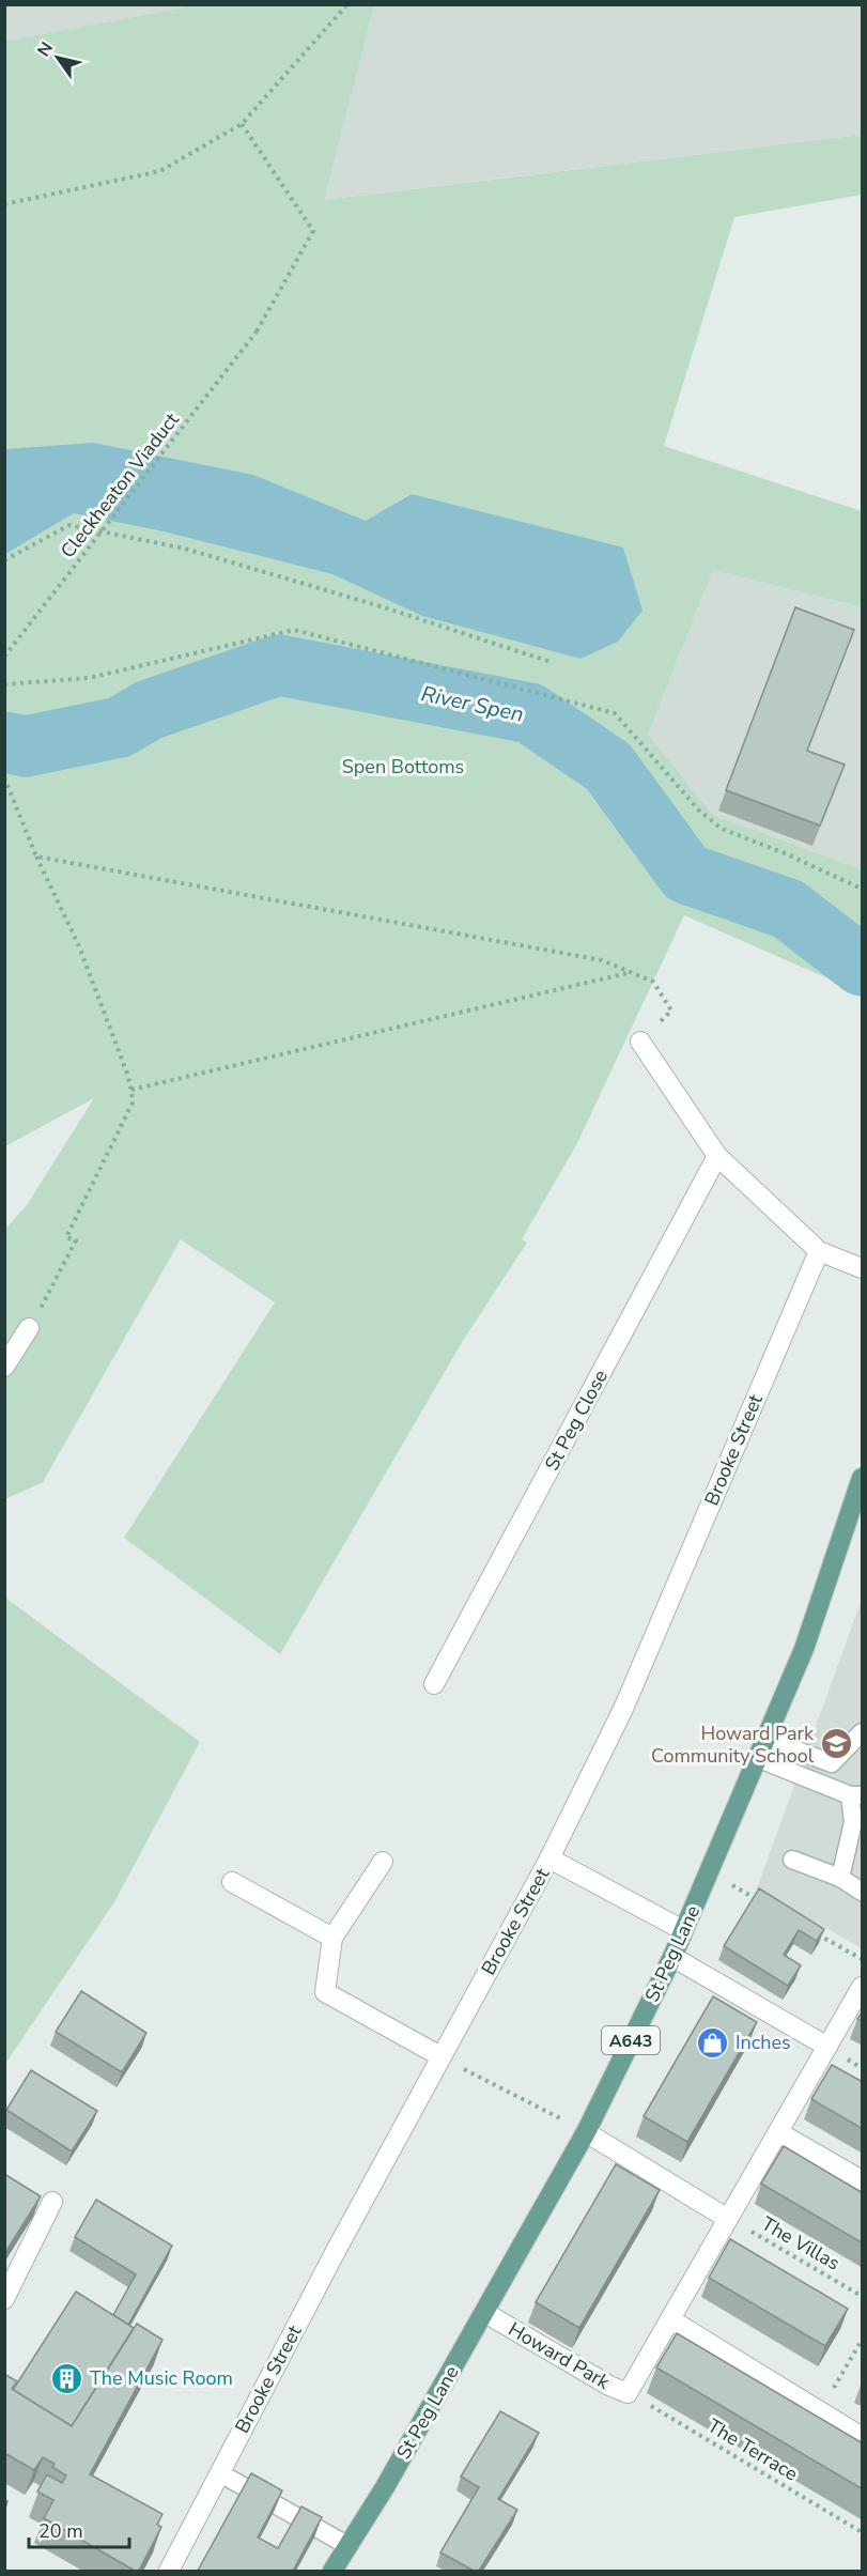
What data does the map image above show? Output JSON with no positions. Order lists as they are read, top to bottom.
{
  "streets": {
    "main road": ["St Peg Lane", "A643"],
    "street": ["St Peg Close", "Brooke Street", "Howard Park"],
    "path": ["Cleckheaton Viaduct", "The Villas", "The Terrace"]
  },
  "crossings": [
    ["St Peg Lane", "Howard Park"],
    ["The Villas", "Howard Park"],
    ["Howard Park", "The Terrace"]
  ],
  "water": ["River Spen"],
  "parks": ["Spen Bottoms"],
  "places": {
    "school or university": ["Howard Park Community School"],
    "shop": ["Inches"],
    "building": ["The Music Room"]
  },
  "scale_bar": "20 m",
  "north": "top left"
}
